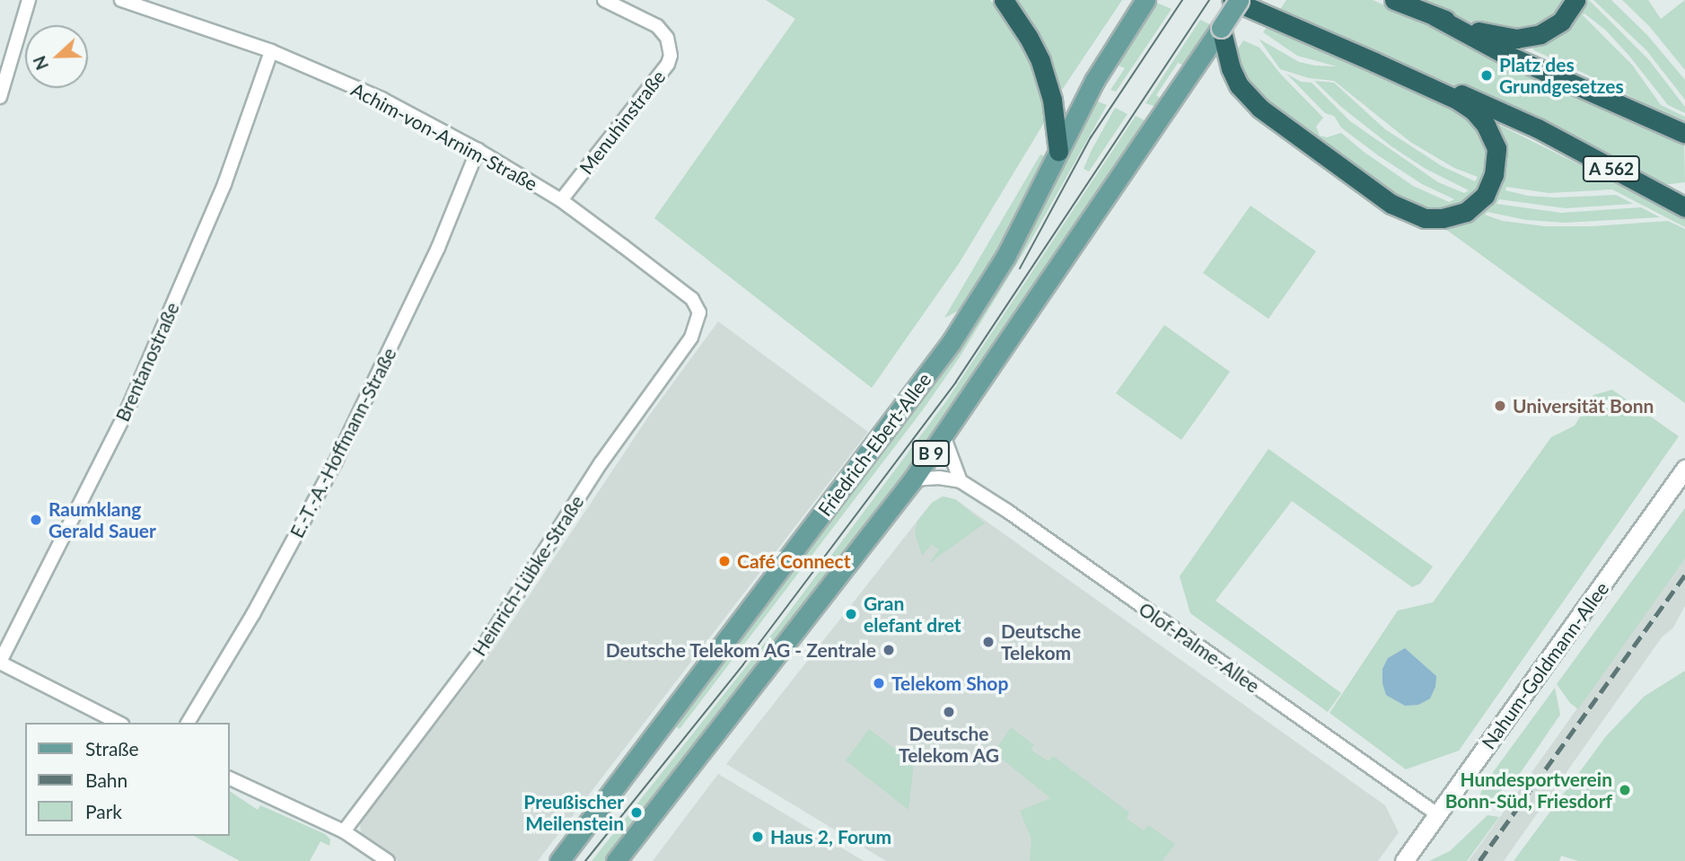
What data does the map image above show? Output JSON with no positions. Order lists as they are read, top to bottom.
{
  "streets": {
    "highway": ["A 562"],
    "main road": ["Friedrich-Ebert-Allee", "B 9", "Nahum-Goldmann-Allee"],
    "street": [
      "Menuhinstraße",
      "Achim-von-Arnim-Straße",
      "Brentanostraße",
      "E.-T.-A.-Hoffmann-Straße",
      "Heinrich-Lübke-Straße",
      "Olof-Palme-Allee"
    ]
  },
  "crossings": [
    ["Menuhinstraße", "Achim-von-Arnim-Straße"],
    ["Achim-von-Arnim-Straße", "Brentanostraße"],
    ["Achim-von-Arnim-Straße", "E.-T.-A.-Hoffmann-Straße"],
    ["Achim-von-Arnim-Straße", "Heinrich-Lübke-Straße"],
    ["B 9", "Olof-Palme-Allee"],
    ["Olof-Palme-Allee", "Nahum-Goldmann-Allee"]
  ],
  "places": [
    "Platz des Grundgesetzes",
    "Universität Bonn",
    "Raumklang Gerald Sauer",
    "Café Connect",
    "Gran elefant dret",
    "Deutsche Telekom",
    "Deutsche Telekom AG - Zentrale",
    "Telekom Shop",
    "Deutsche Telekom AG",
    "Hundesportverein Bonn-Süd, Friesdorf",
    "Preußischer Meilenstein",
    "Haus 2, Forum"
  ],
  "legend": ["Straße", "Bahn", "Park"],
  "north": "left"
}
